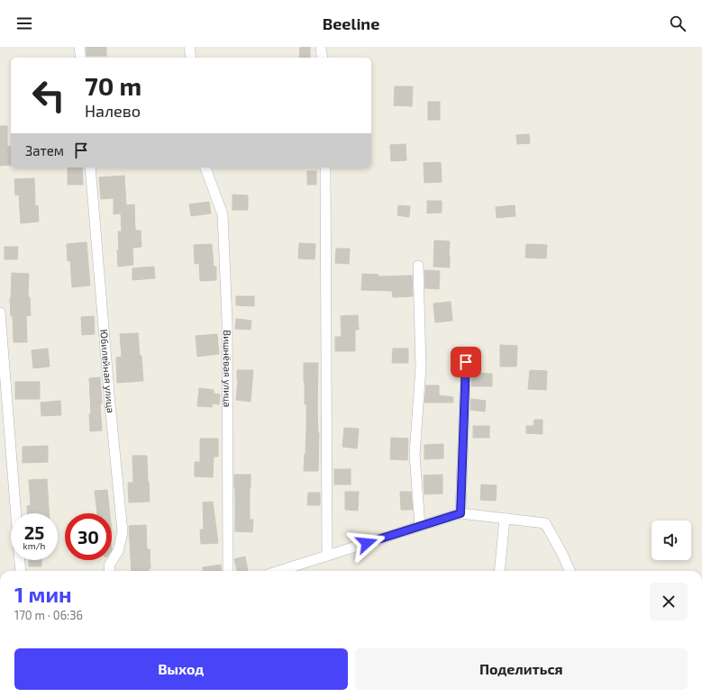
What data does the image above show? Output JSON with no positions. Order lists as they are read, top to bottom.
{
  "streets": {
    "street": ["Вишнёвая улица", "Юбилейная улица"]
  },
  "page": {
    "header": "Beeline",
    "turn": ["70 m", "Налево"],
    "then": "Затем",
    "speed": "25 km/h",
    "limit": "30",
    "heading": ["1 мин", "170 m · 06:36"],
    "buttons": ["Выход", "Поделиться"]
  }
}
